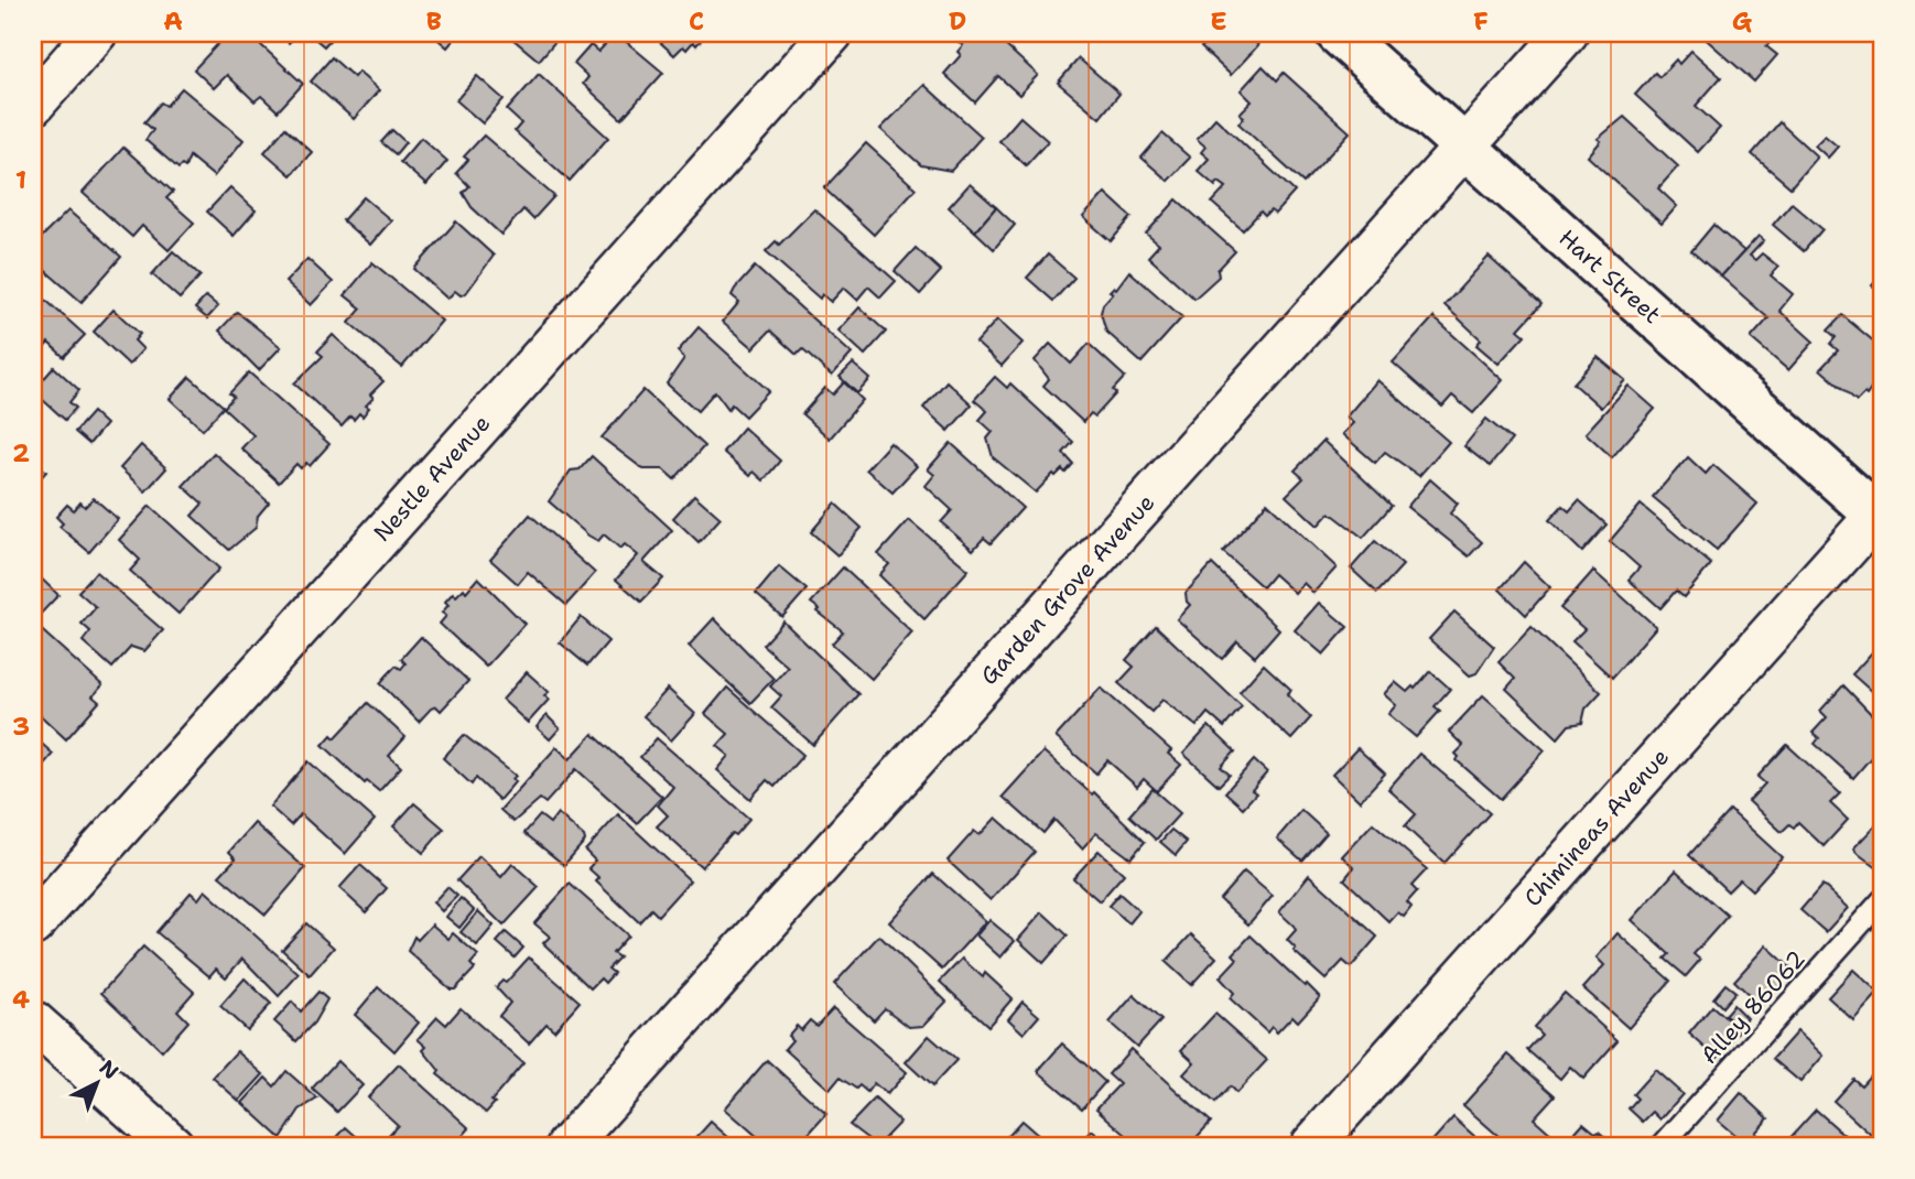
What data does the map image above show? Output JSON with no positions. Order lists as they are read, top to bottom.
{
  "streets": {
    "street": [
      "Hart Street",
      "Nestle Avenue",
      "Garden Grove Avenue",
      "Chimineas Avenue"
    ],
    "lane": ["Alley 86062"]
  },
  "crossings": [
    ["Hart Street", "Garden Grove Avenue"],
    ["Hart Street", "Chimineas Avenue"]
  ],
  "north": "top right",
  "grid": {
    "columns": [
      "A",
      "B",
      "C",
      "D",
      "E",
      "F",
      "G"
    ],
    "rows": [
      "1",
      "2",
      "3",
      "4"
    ]
  }
}
